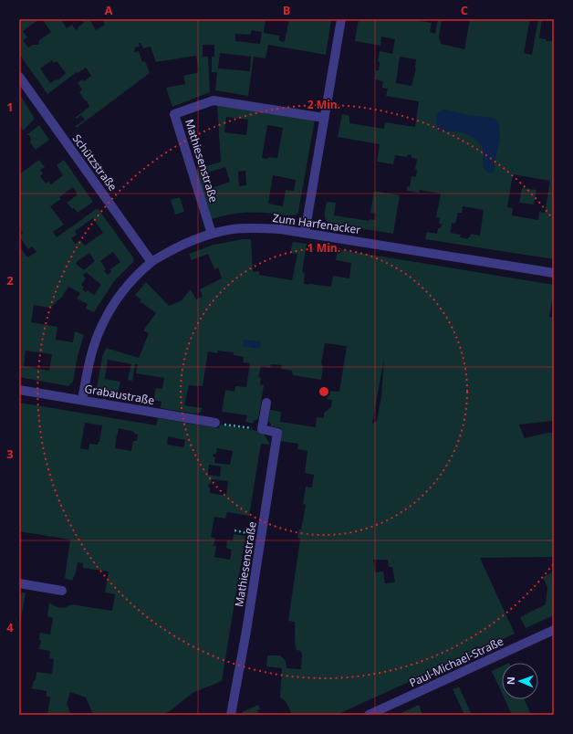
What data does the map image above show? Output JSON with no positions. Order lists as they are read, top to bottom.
{
  "streets": {
    "street": [
      "Mathiesenstraße",
      "Schützstraße",
      "Zum Harfenacker",
      "Grabaustraße",
      "Paul-Michael-Straße"
    ]
  },
  "crossings": [
    ["Mathiesenstraße", "Zum Harfenacker"],
    ["Schützstraße", "Zum Harfenacker"],
    ["Zum Harfenacker", "Grabaustraße"]
  ],
  "north": "left",
  "grid": {
    "columns": ["A", "B", "C"],
    "rows": [
      "1",
      "2",
      "3",
      "4"
    ]
  },
  "rings": ["2 Min.", "1 Min."]
}
